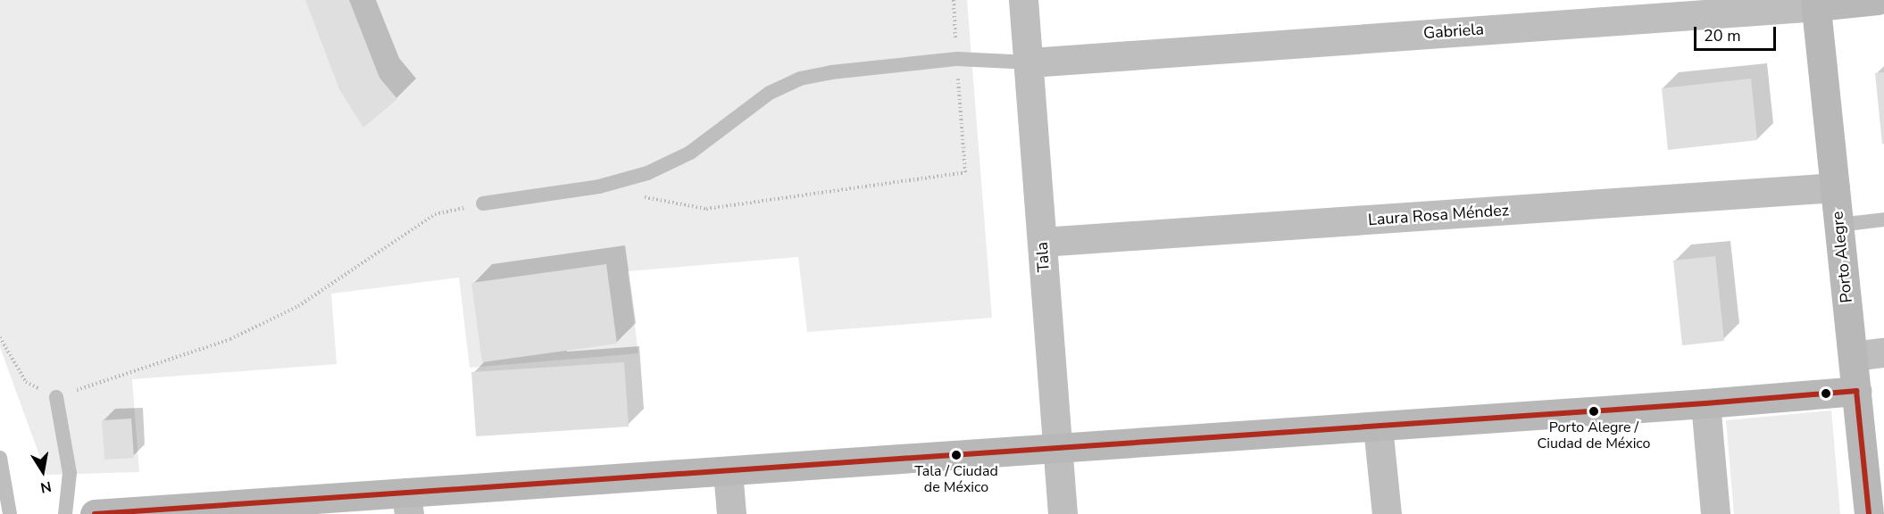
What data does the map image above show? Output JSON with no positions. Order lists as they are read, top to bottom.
{
  "streets": {
    "street": [
      "Gabriela",
      "Laura Rosa Méndez",
      "Tala",
      "Porto Alegre"
    ]
  },
  "crossings": [
    ["Gabriela", "Tala"],
    ["Gabriela", "Porto Alegre"],
    ["Laura Rosa Méndez", "Tala"],
    ["Laura Rosa Méndez", "Porto Alegre"]
  ],
  "places": ["Porto Alegre / Ciudad de México", "Tala / Ciudad de México"],
  "scale_bar": "20 m",
  "north": "bottom"
}
